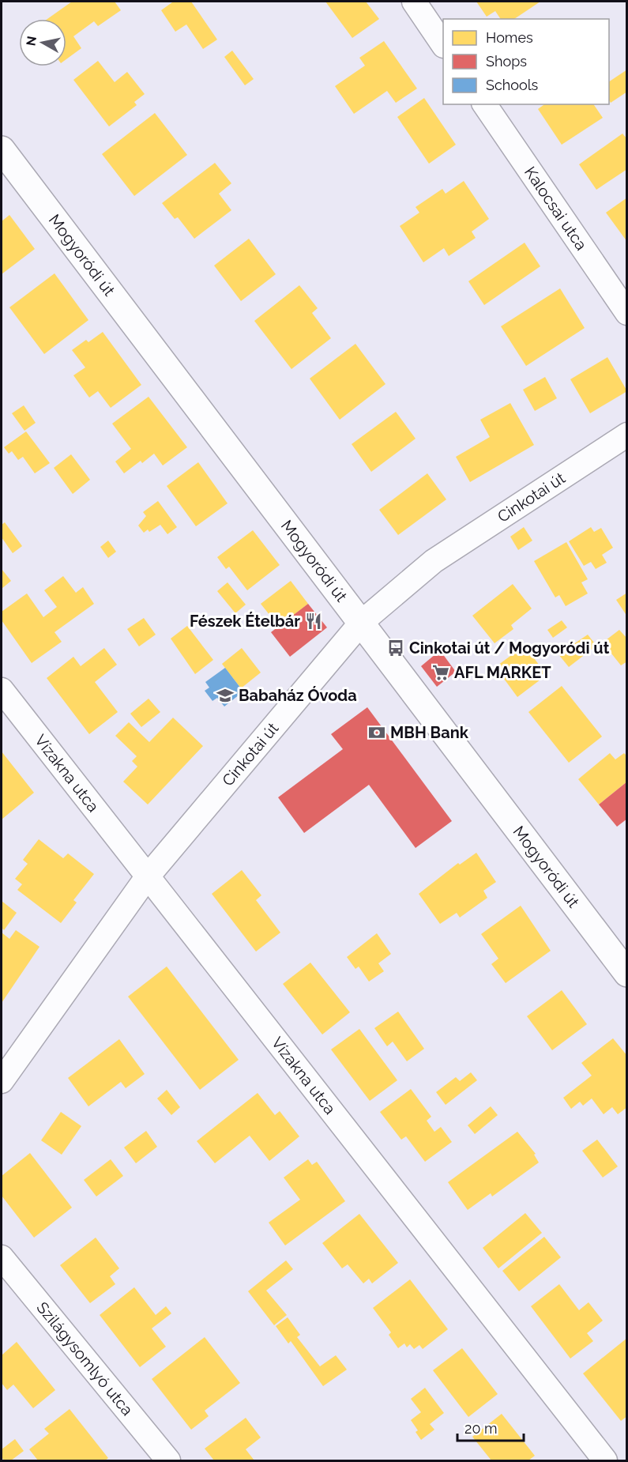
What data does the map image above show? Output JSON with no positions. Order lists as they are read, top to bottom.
{
  "streets": {
    "street": [
      "Kalocsai utca",
      "Mogyoródi út",
      "Cinkotai út",
      "Vízakna utca",
      "Szilágysomlyó utca"
    ]
  },
  "crossings": [
    ["Mogyoródi út", "Cinkotai út"],
    ["Cinkotai út", "Vízakna utca"]
  ],
  "places": {
    "restaurant": ["Fészek Ételbár"],
    "bus stop": ["Cinkotai út / Mogyoródi út"],
    "supermarket": ["AFL MARKET"],
    "school or university": ["Babaház Óvoda"],
    "bank": ["MBH Bank"]
  },
  "legend": ["Homes", "Shops", "Schools"],
  "scale_bar": "20 m",
  "north": "left"
}
